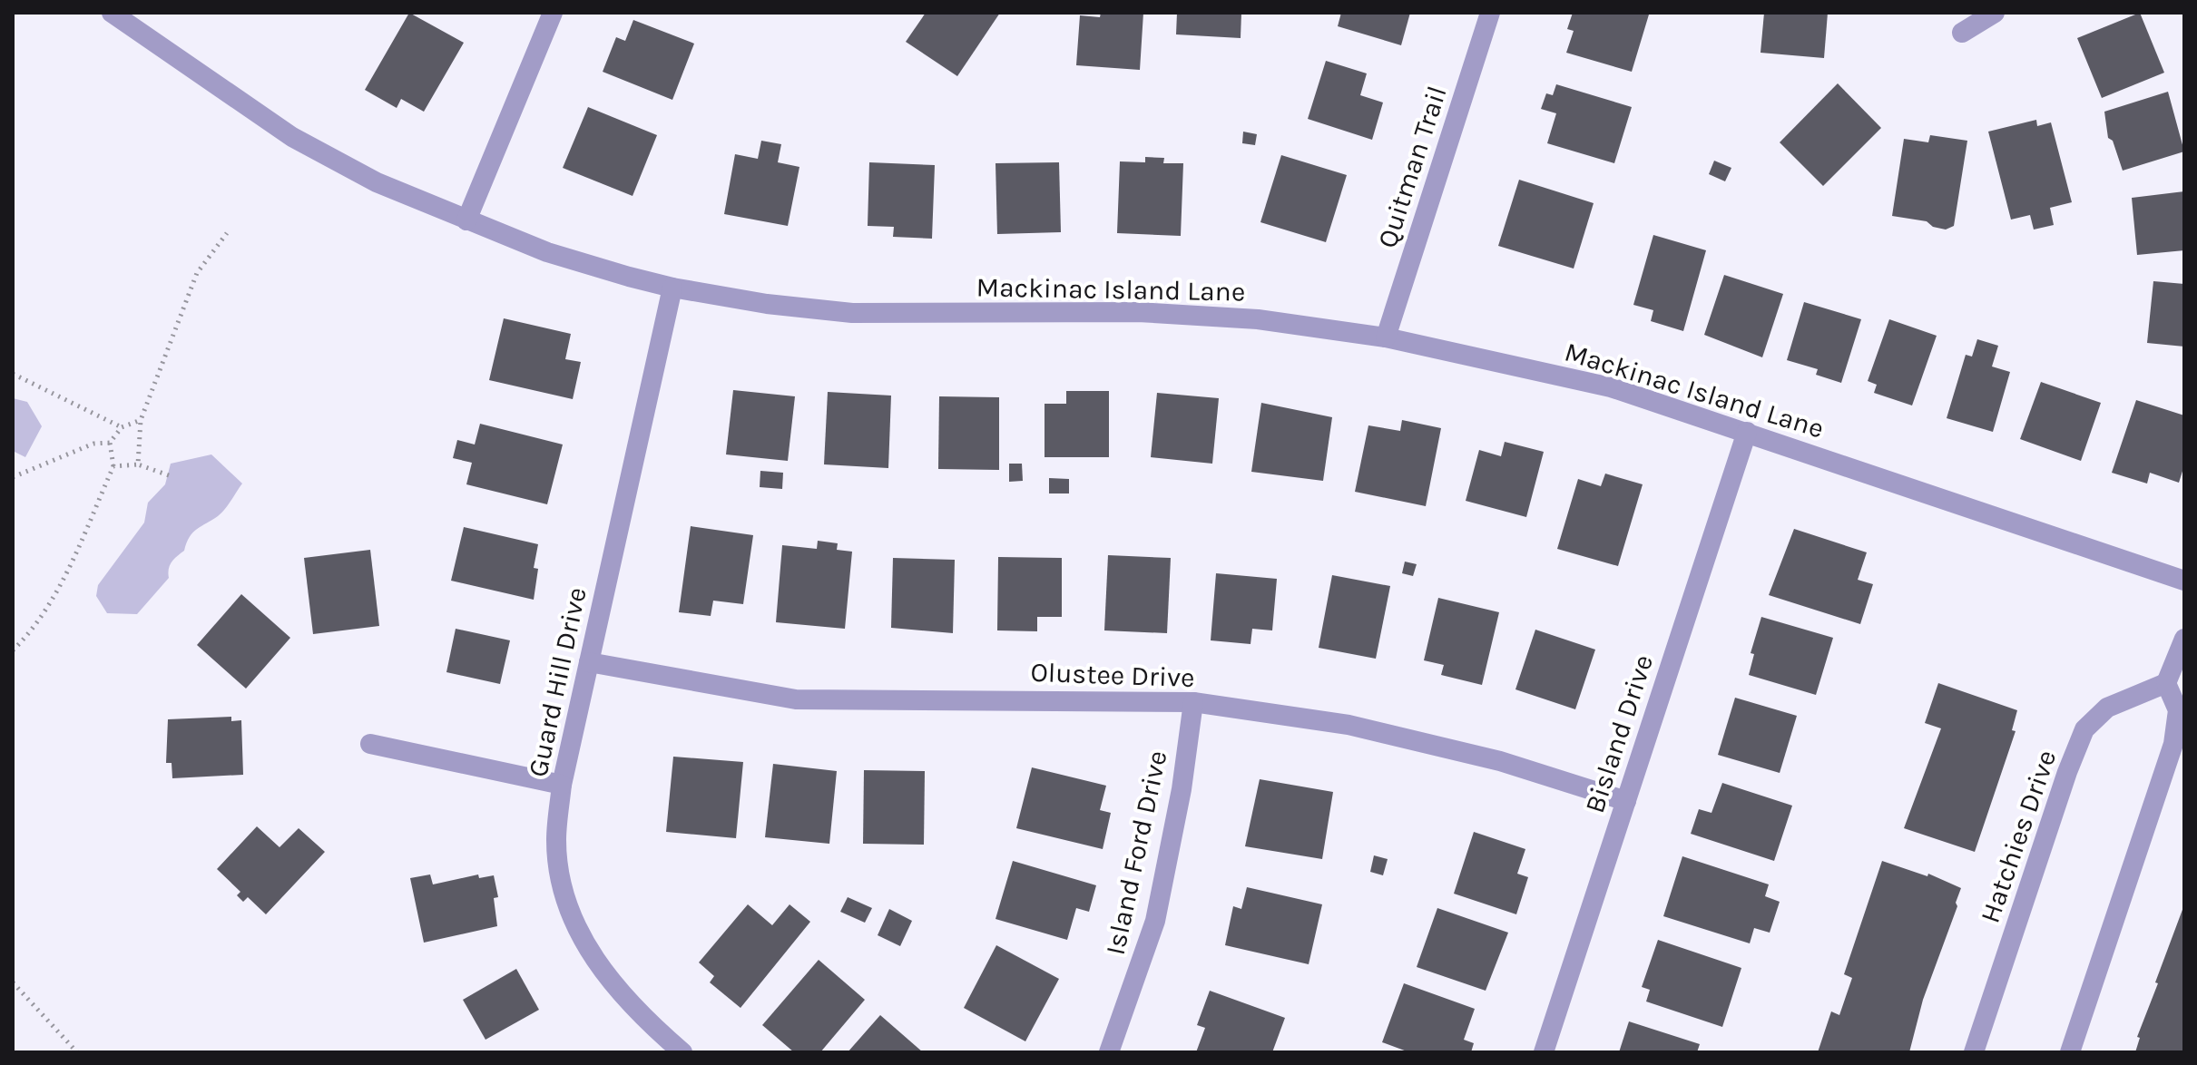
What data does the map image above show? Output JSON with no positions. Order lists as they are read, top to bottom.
{
  "streets": {
    "street": [
      "Quitman Trail",
      "Mackinac Island Lane",
      "Olustee Drive",
      "Guard Hill Drive",
      "Bisland Drive",
      "Hatchies Drive",
      "Island Ford Drive"
    ]
  },
  "crossings": [
    ["Quitman Trail", "Mackinac Island Lane"],
    ["Mackinac Island Lane", "Guard Hill Drive"],
    ["Mackinac Island Lane", "Bisland Drive"],
    ["Olustee Drive", "Guard Hill Drive"],
    ["Olustee Drive", "Bisland Drive"],
    ["Olustee Drive", "Island Ford Drive"]
  ]
}
